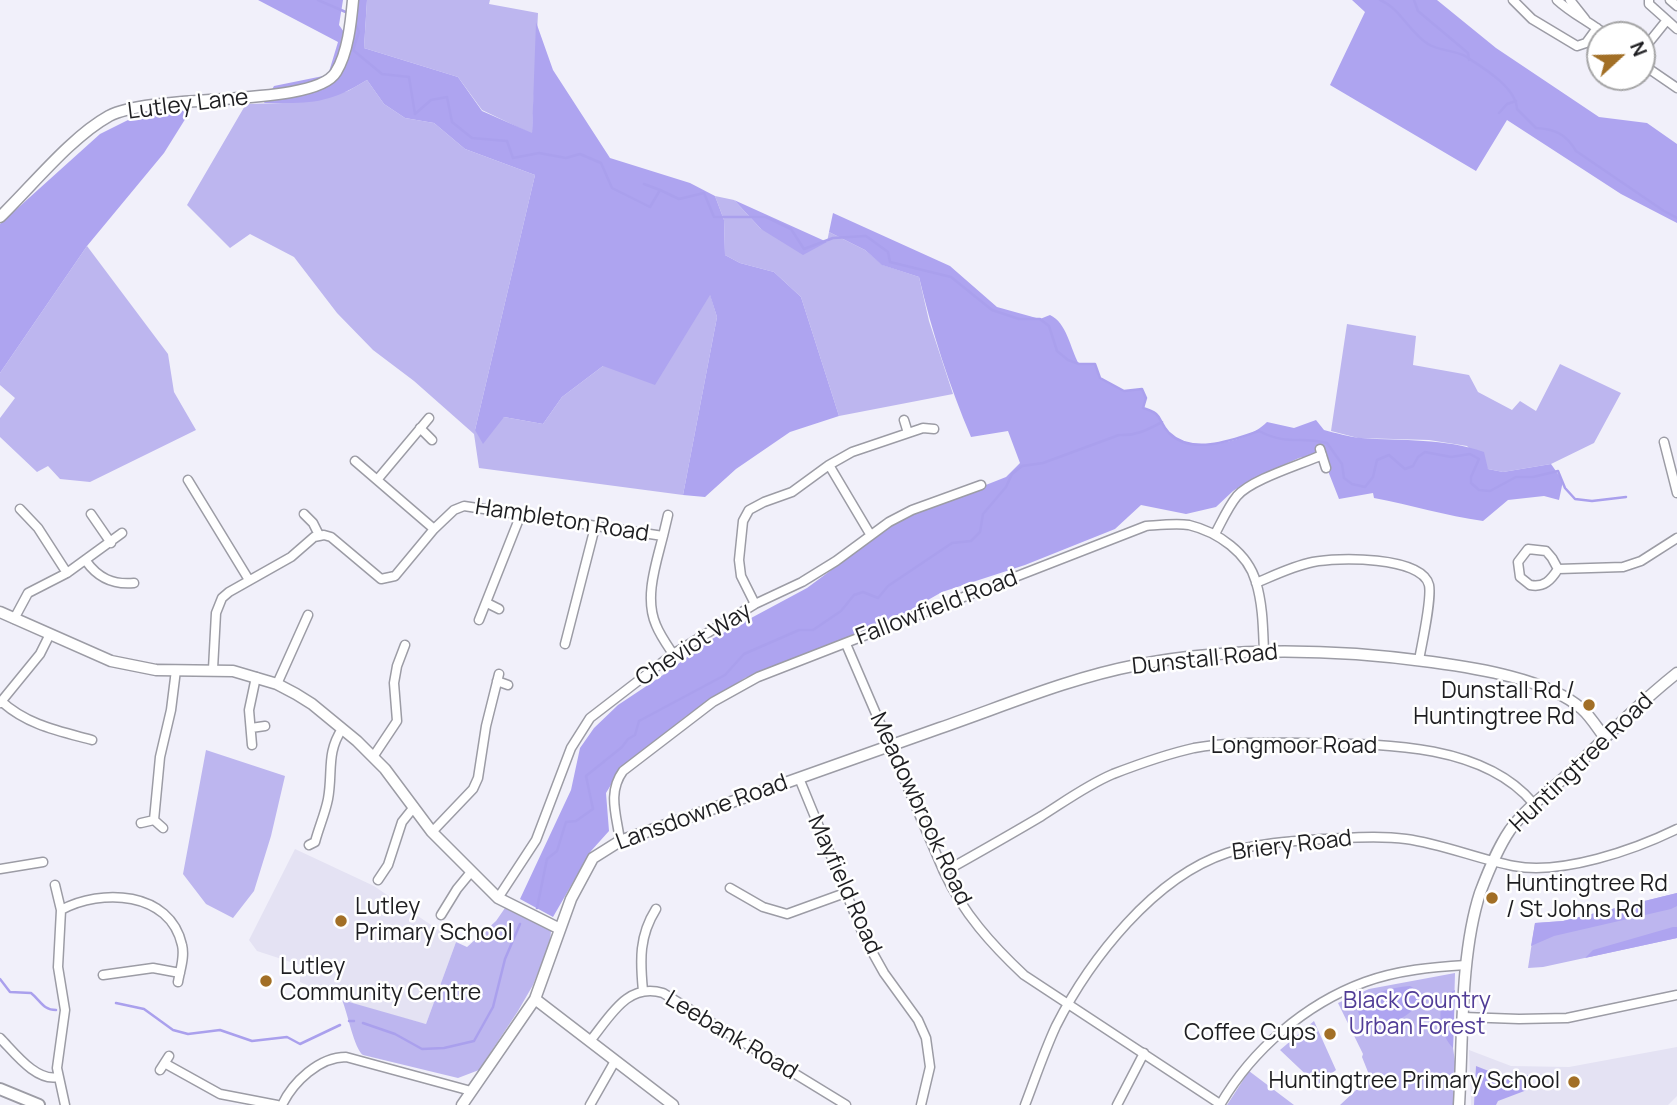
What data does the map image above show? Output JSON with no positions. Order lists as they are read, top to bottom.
{
  "streets": {
    "street": [
      "Lutley Lane",
      "Hambleton Road",
      "Fallowfield Road",
      "Cheviot Way",
      "Dunstall Road",
      "Longmoor Road",
      "Huntingtree Road",
      "Meadowbrook Road",
      "Lansdowne Road",
      "Briery Road",
      "Mayfield Road",
      "Leebank Road"
    ]
  },
  "crossings": [
    ["Hambleton Road", "Cheviot Way"],
    ["Fallowfield Road", "Dunstall Road"],
    ["Fallowfield Road", "Meadowbrook Road"],
    ["Fallowfield Road", "Lansdowne Road"],
    ["Dunstall Road", "Huntingtree Road"],
    ["Dunstall Road", "Meadowbrook Road"],
    ["Dunstall Road", "Lansdowne Road"],
    ["Dunstall Road", "Mayfield Road"],
    ["Longmoor Road", "Huntingtree Road"],
    ["Longmoor Road", "Meadowbrook Road"],
    ["Huntingtree Road", "Briery Road"],
    ["Meadowbrook Road", "Briery Road"],
    ["Lansdowne Road", "Mayfield Road"]
  ],
  "parks": ["Black Country Urban Forest"],
  "places": [
    "Dunstall Rd / Huntingtree Rd",
    "Huntingtree Rd / St Johns Rd",
    "Lutley Primary School",
    "Lutley Community Centre",
    "Coffee Cups",
    "Huntingtree Primary School"
  ],
  "north": "right"
}
